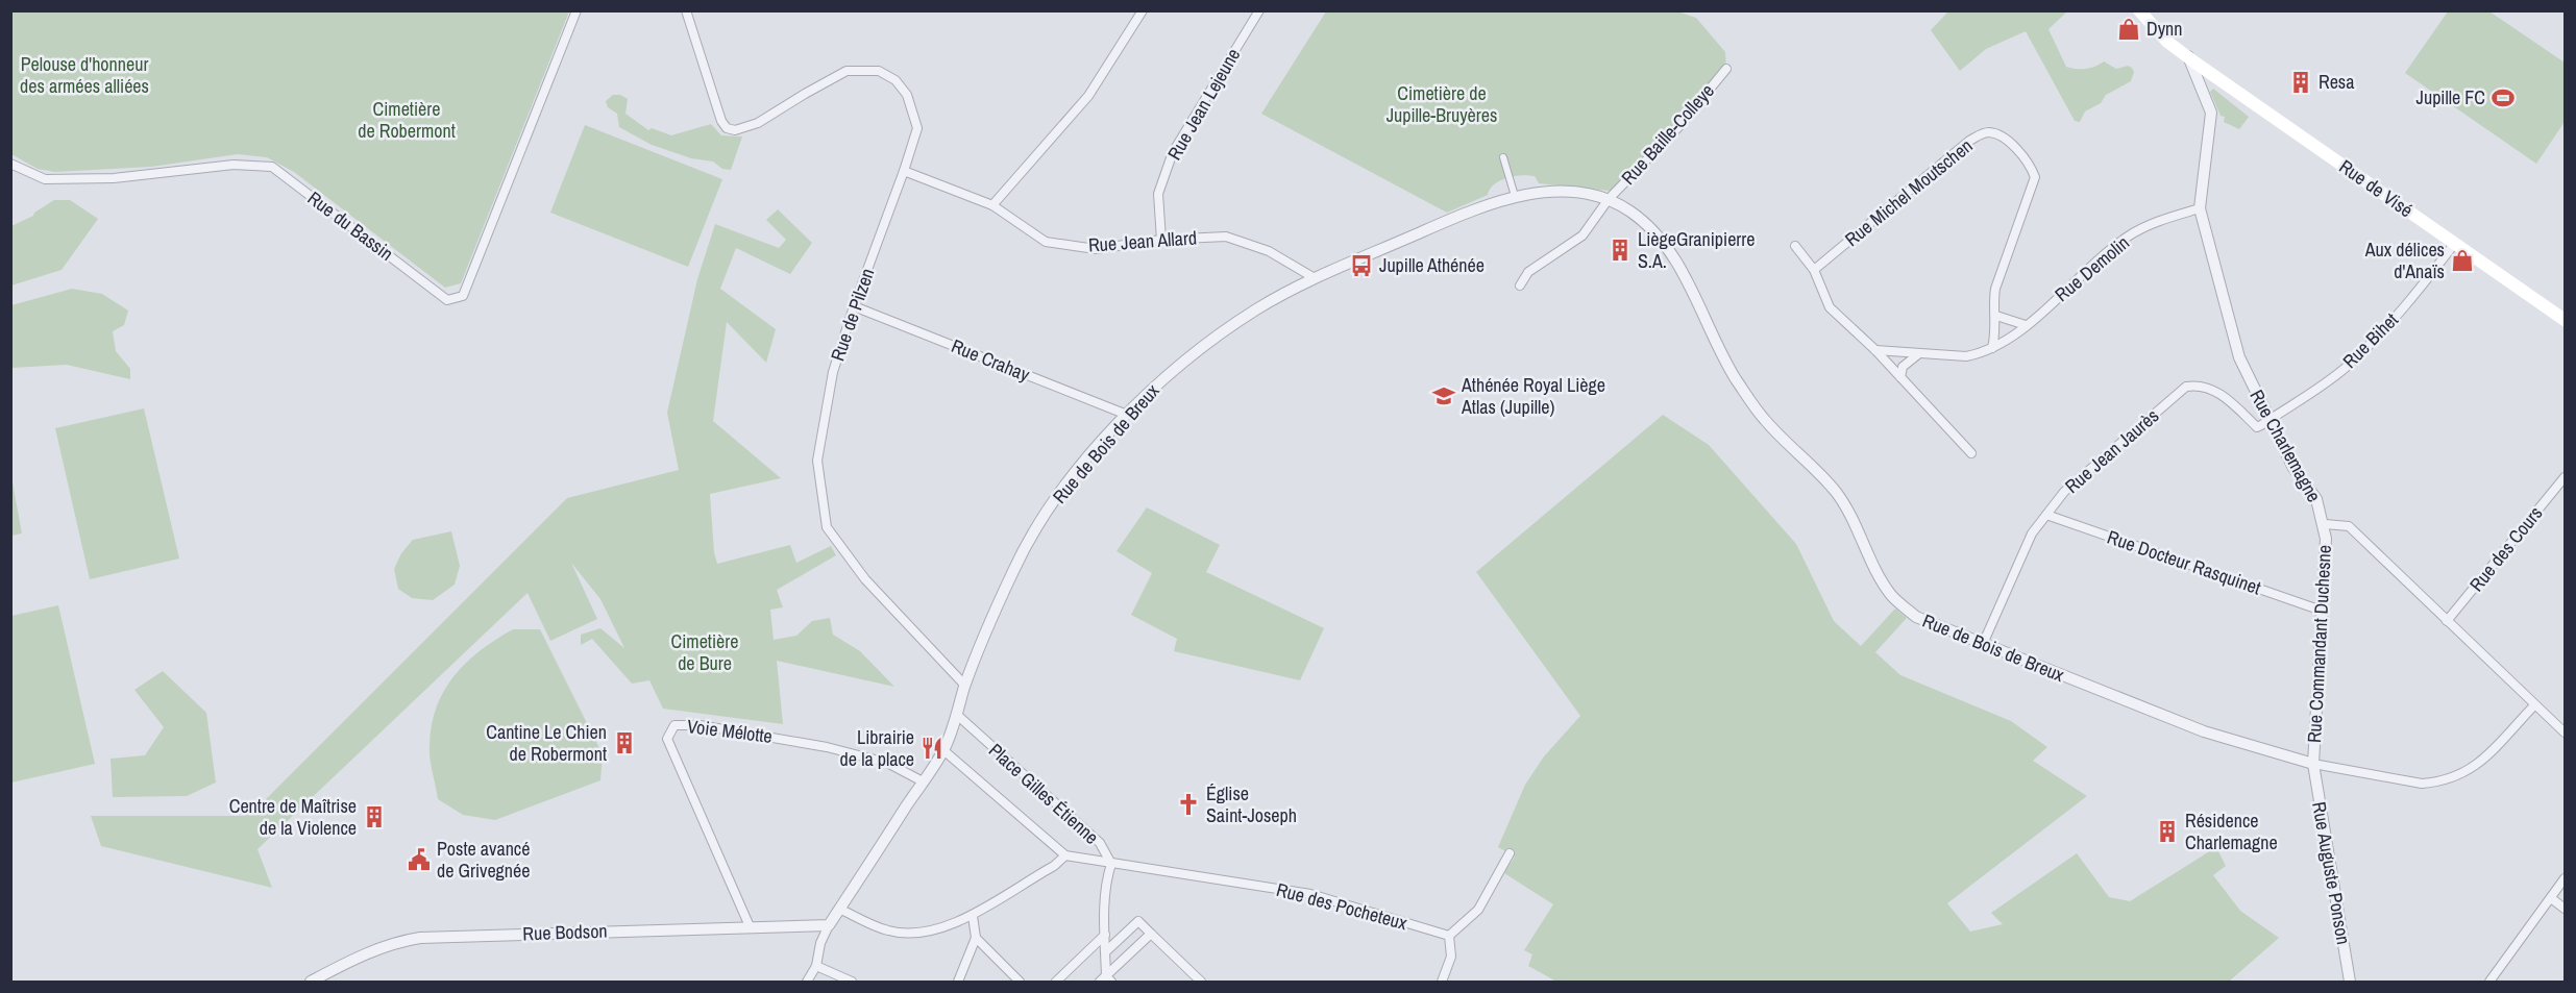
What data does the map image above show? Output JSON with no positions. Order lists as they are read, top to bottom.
{
  "streets": {
    "main road": ["Rue de Visé"],
    "street": [
      "Rue Jean Lejeune",
      "Rue Baille-Colleye",
      "Rue Michel Moutschen",
      "Rue du Bassin",
      "Rue Jean Allard",
      "Rue Demolin",
      "Rue de Pilzen",
      "Rue Bihet",
      "Rue Crahay",
      "Rue de Bois de Breux",
      "Rue Charlemagne",
      "Rue Jean Jaurès",
      "Rue des Cours",
      "Rue Docteur Rasquinet",
      "Rue Commandant Duchesne",
      "Voie Mélotte",
      "Place Gilles Étienne",
      "Rue Auguste Ponson",
      "Rue des Pocheteux",
      "Rue Bodson"
    ]
  },
  "crossings": [
    ["Rue Jean Lejeune", "Rue Jean Allard"],
    ["Rue Baille-Colleye", "Rue de Bois de Breux"],
    ["Rue de Visé", "Rue Bihet"],
    ["Rue de Visé", "Rue Charlemagne"],
    ["Rue Michel Moutschen", "Rue Demolin"],
    ["Rue Jean Allard", "Rue de Pilzen"],
    ["Rue Jean Allard", "Rue de Bois de Breux"],
    ["Rue Demolin", "Rue Charlemagne"],
    ["Rue de Pilzen", "Rue Crahay"],
    ["Rue de Pilzen", "Rue de Bois de Breux"],
    ["Rue Bihet", "Rue Charlemagne"],
    ["Rue Bihet", "Rue Jean Jaurès"],
    ["Rue Crahay", "Rue de Bois de Breux"],
    ["Rue de Bois de Breux", "Rue Charlemagne"],
    ["Rue de Bois de Breux", "Rue Jean Jaurès"],
    ["Rue de Bois de Breux", "Rue Commandant Duchesne"],
    ["Rue de Bois de Breux", "Voie Mélotte"],
    ["Rue de Bois de Breux", "Place Gilles Étienne"],
    ["Rue de Bois de Breux", "Rue Auguste Ponson"],
    ["Rue de Bois de Breux", "Rue Bodson"],
    ["Rue Charlemagne", "Rue Jean Jaurès"],
    ["Rue Charlemagne", "Rue des Cours"],
    ["Rue Charlemagne", "Rue Commandant Duchesne"],
    ["Rue Jean Jaurès", "Rue Docteur Rasquinet"],
    ["Rue Docteur Rasquinet", "Rue Commandant Duchesne"],
    ["Rue Commandant Duchesne", "Rue Auguste Ponson"],
    ["Voie Mélotte", "Rue Bodson"],
    ["Place Gilles Étienne", "Rue des Pocheteux"]
  ],
  "parks": [
    "Pelouse d'honneur des armées alliées",
    "Cimetière de Jupille-Bruyères",
    "Cimetière de Robermont",
    "Cimetière de Bure"
  ],
  "places": {
    "shop": ["Dynn", "Aux délices d'Anaïs"],
    "building": [
      "Resa",
      "LiègeGranipierre S.A.",
      "Cantine Le Chien de Robermont",
      "Centre de Maîtrise de la Violence",
      "Résidence Charlemagne"
    ],
    "sports": ["Jupille FC"],
    "bus stop": ["Jupille Athénée"],
    "school or university": ["Athénée Royal Liège Atlas (Jupille)"],
    "restaurant": ["Librairie de la place"],
    "church": ["Église Saint-Joseph"],
    "public building": ["Poste avancé de Grivegnée"]
  }
}
